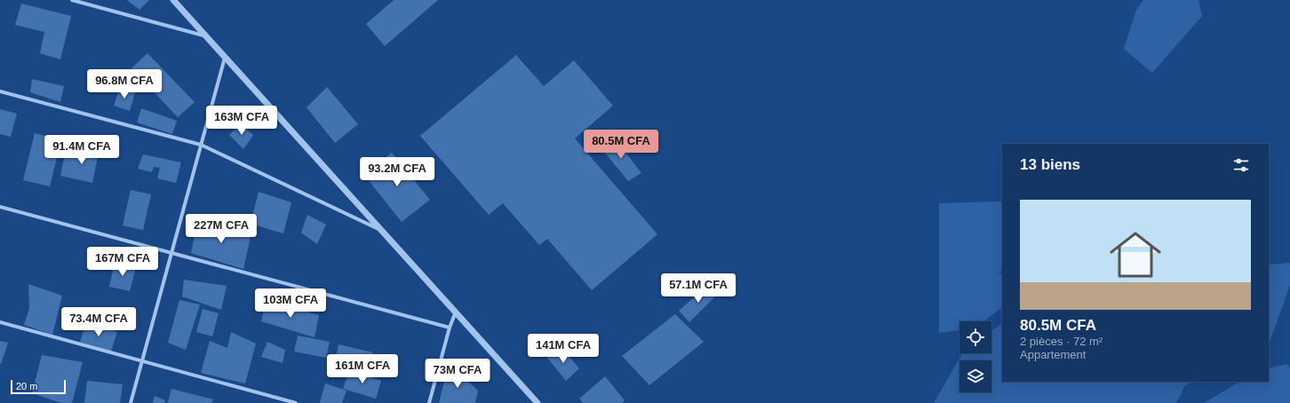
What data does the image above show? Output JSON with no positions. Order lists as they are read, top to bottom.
{
  "scale_bar": "20 m",
  "page": {
    "price": [
      "96.8M CFA",
      "163M CFA",
      "80.5M CFA",
      "91.4M CFA",
      "93.2M CFA",
      "227M CFA",
      "167M CFA",
      "57.1M CFA",
      "103M CFA",
      "73.4M CFA",
      "141M CFA",
      "161M CFA",
      "73M CFA"
    ],
    "heading": "13 biens",
    "list": [
      {
        "name": "80.5M CFA",
        "note": "2 pièces · 72 m² · Appartement"
      }
    ],
    "scale": "20 m"
  }
}
